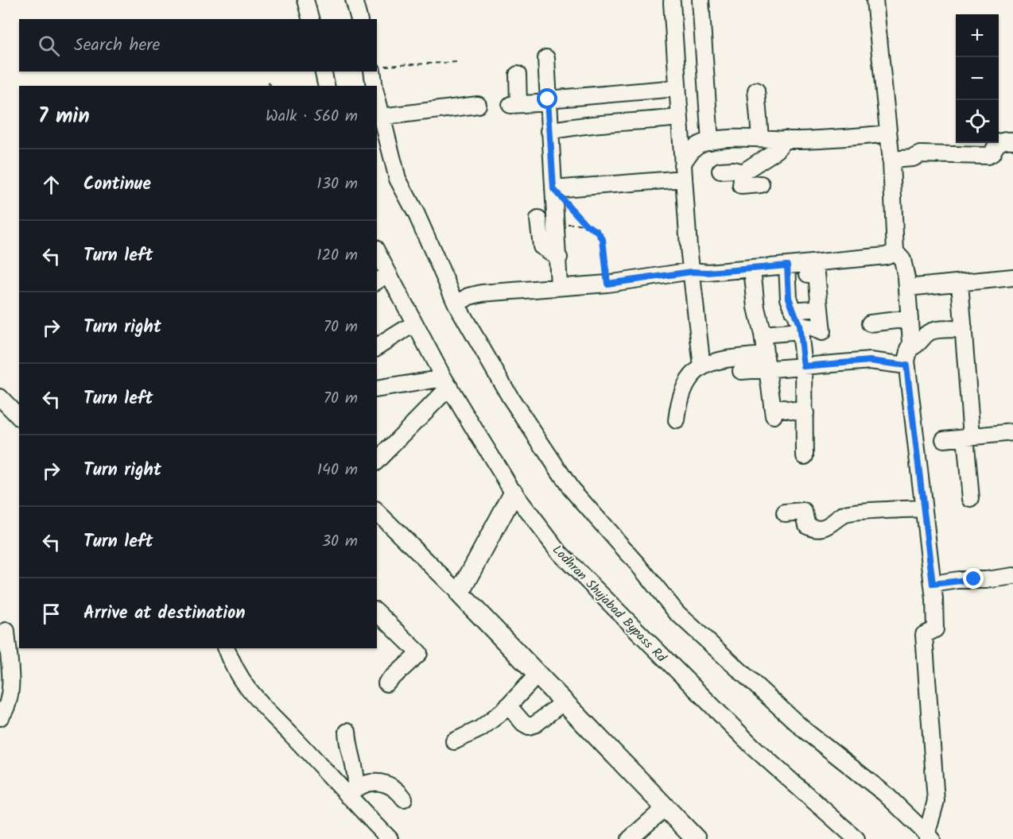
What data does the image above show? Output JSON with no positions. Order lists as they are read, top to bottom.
{
  "streets": {
    "street": ["Lodhran Shujabad Bypass Rd"]
  },
  "page": {
    "map_buttons": ["+", "−"],
    "search": "Search here",
    "heading": ["7 min", "Walk · 560 m"],
    "list": [
      ["Continue", "130 m"],
      ["Turn left", "120 m"],
      ["Turn right", "70 m"],
      ["Turn left", "70 m"],
      ["Turn right", "140 m"],
      ["Turn left", "30 m"],
      "Arrive at destination"
    ]
  }
}
